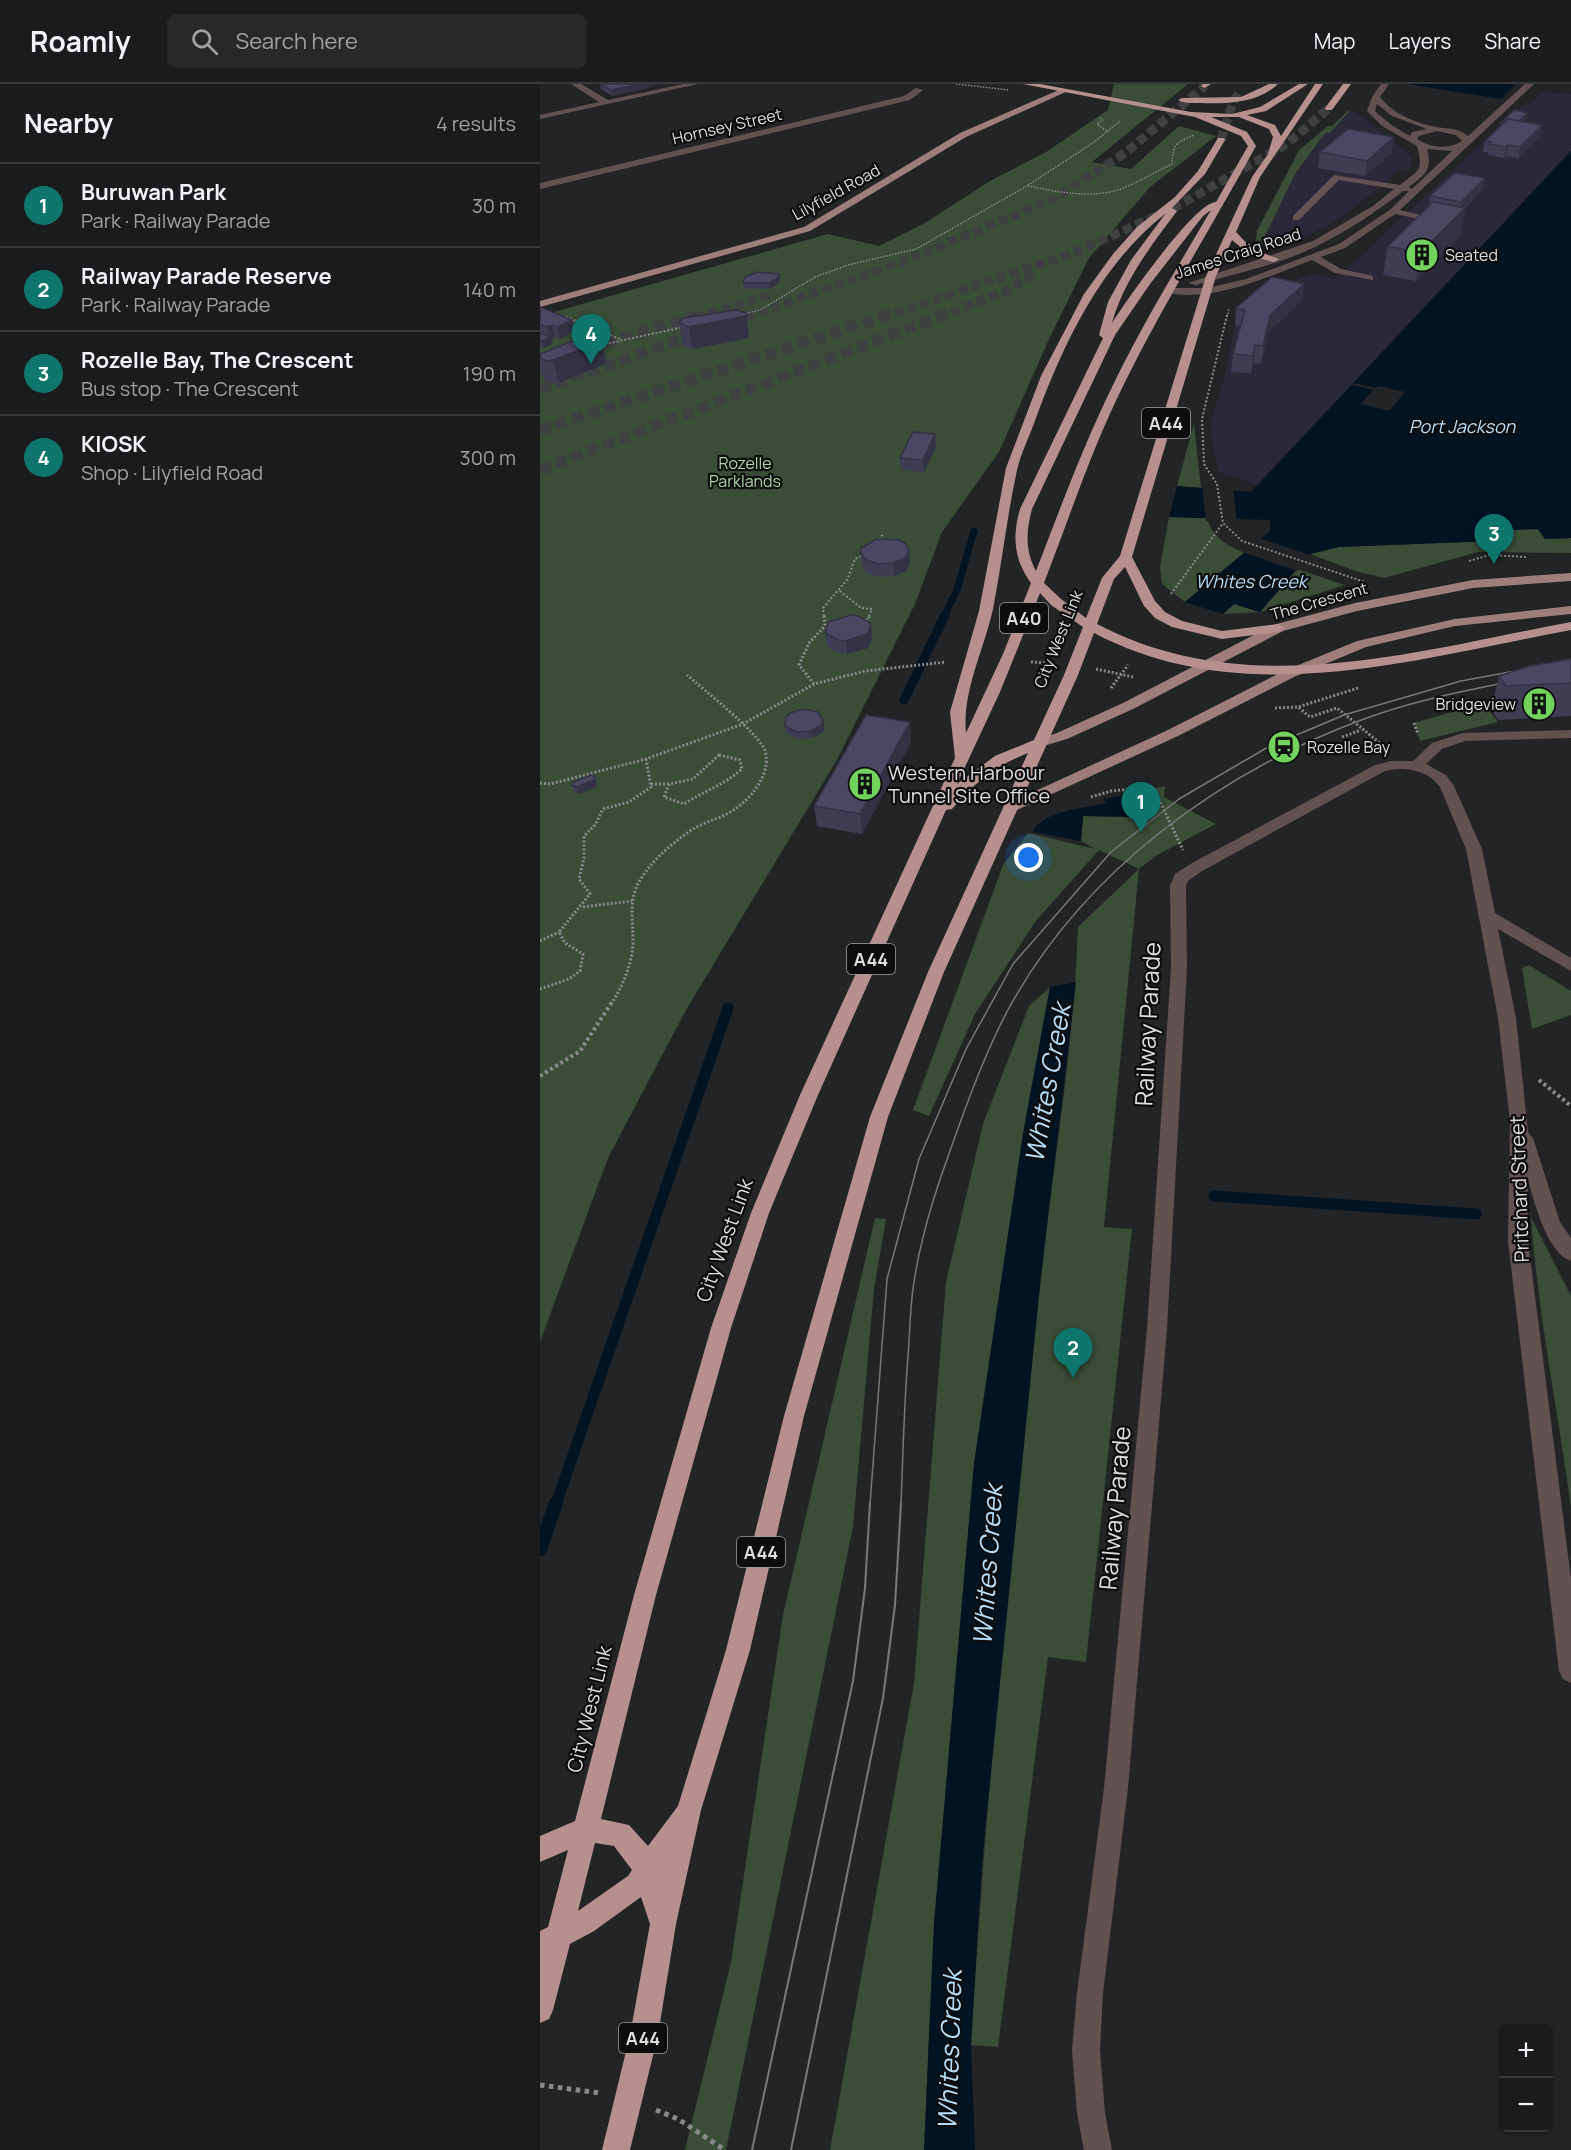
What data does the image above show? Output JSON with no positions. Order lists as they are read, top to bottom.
{
  "streets": {
    "highway": ["A44", "A40", "City West Link"],
    "main road": ["Lilyfield Road", "The Crescent"],
    "street": [
      "Hornsey Street",
      "James Craig Road",
      "Railway Parade",
      "Pritchard Street"
    ]
  },
  "crossings": [
    ["James Craig Road", "A44"],
    ["James Craig Road", "City West Link"],
    ["A44", "City West Link"],
    ["The Crescent", "City West Link"]
  ],
  "water": ["Port Jackson", "Whites Creek"],
  "parks": ["Rozelle Parklands"],
  "places": {
    "building": ["Seated", "Bridgeview", "Western Harbour Tunnel Site Office"],
    "station": ["Rozelle Bay"]
  },
  "page": {
    "header": "Roamly",
    "search": "Search here",
    "nav": ["Map", "Layers", "Share"],
    "heading": ["Nearby", "4 results"],
    "list": [
      {
        "mark": "1",
        "name": "Buruwan Park",
        "note": "Park · Railway Parade",
        "value": "30 m"
      },
      {
        "mark": "2",
        "name": "Railway Parade Reserve",
        "note": "Park · Railway Parade",
        "value": "140 m"
      },
      {
        "mark": "3",
        "name": "Rozelle Bay, The Crescent",
        "note": "Bus stop · The Crescent",
        "value": "190 m"
      },
      {
        "mark": "4",
        "name": "KIOSK",
        "note": "Shop · Lilyfield Road",
        "value": "300 m"
      }
    ],
    "pins": [
      "4",
      "3",
      "1",
      "2"
    ],
    "map_buttons": ["+", "−"]
  }
}
